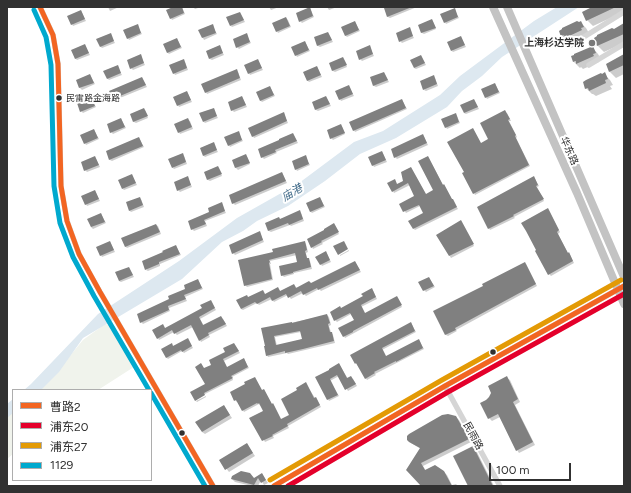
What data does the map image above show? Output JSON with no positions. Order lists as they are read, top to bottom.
{
  "streets": {
    "highway": ["华东路"],
    "street": ["民雨路"]
  },
  "water": ["庙港"],
  "places": ["上海杉达学院", "民雷路金海路"],
  "lines": [
    "transit line 曹路2",
    "transit line 1129",
    "transit line 浦东27",
    "transit line 浦东20"
  ],
  "legend": [
    "曹路2",
    "浦东20",
    "浦东27",
    "1129"
  ],
  "scale_bar": "100 m"
}
